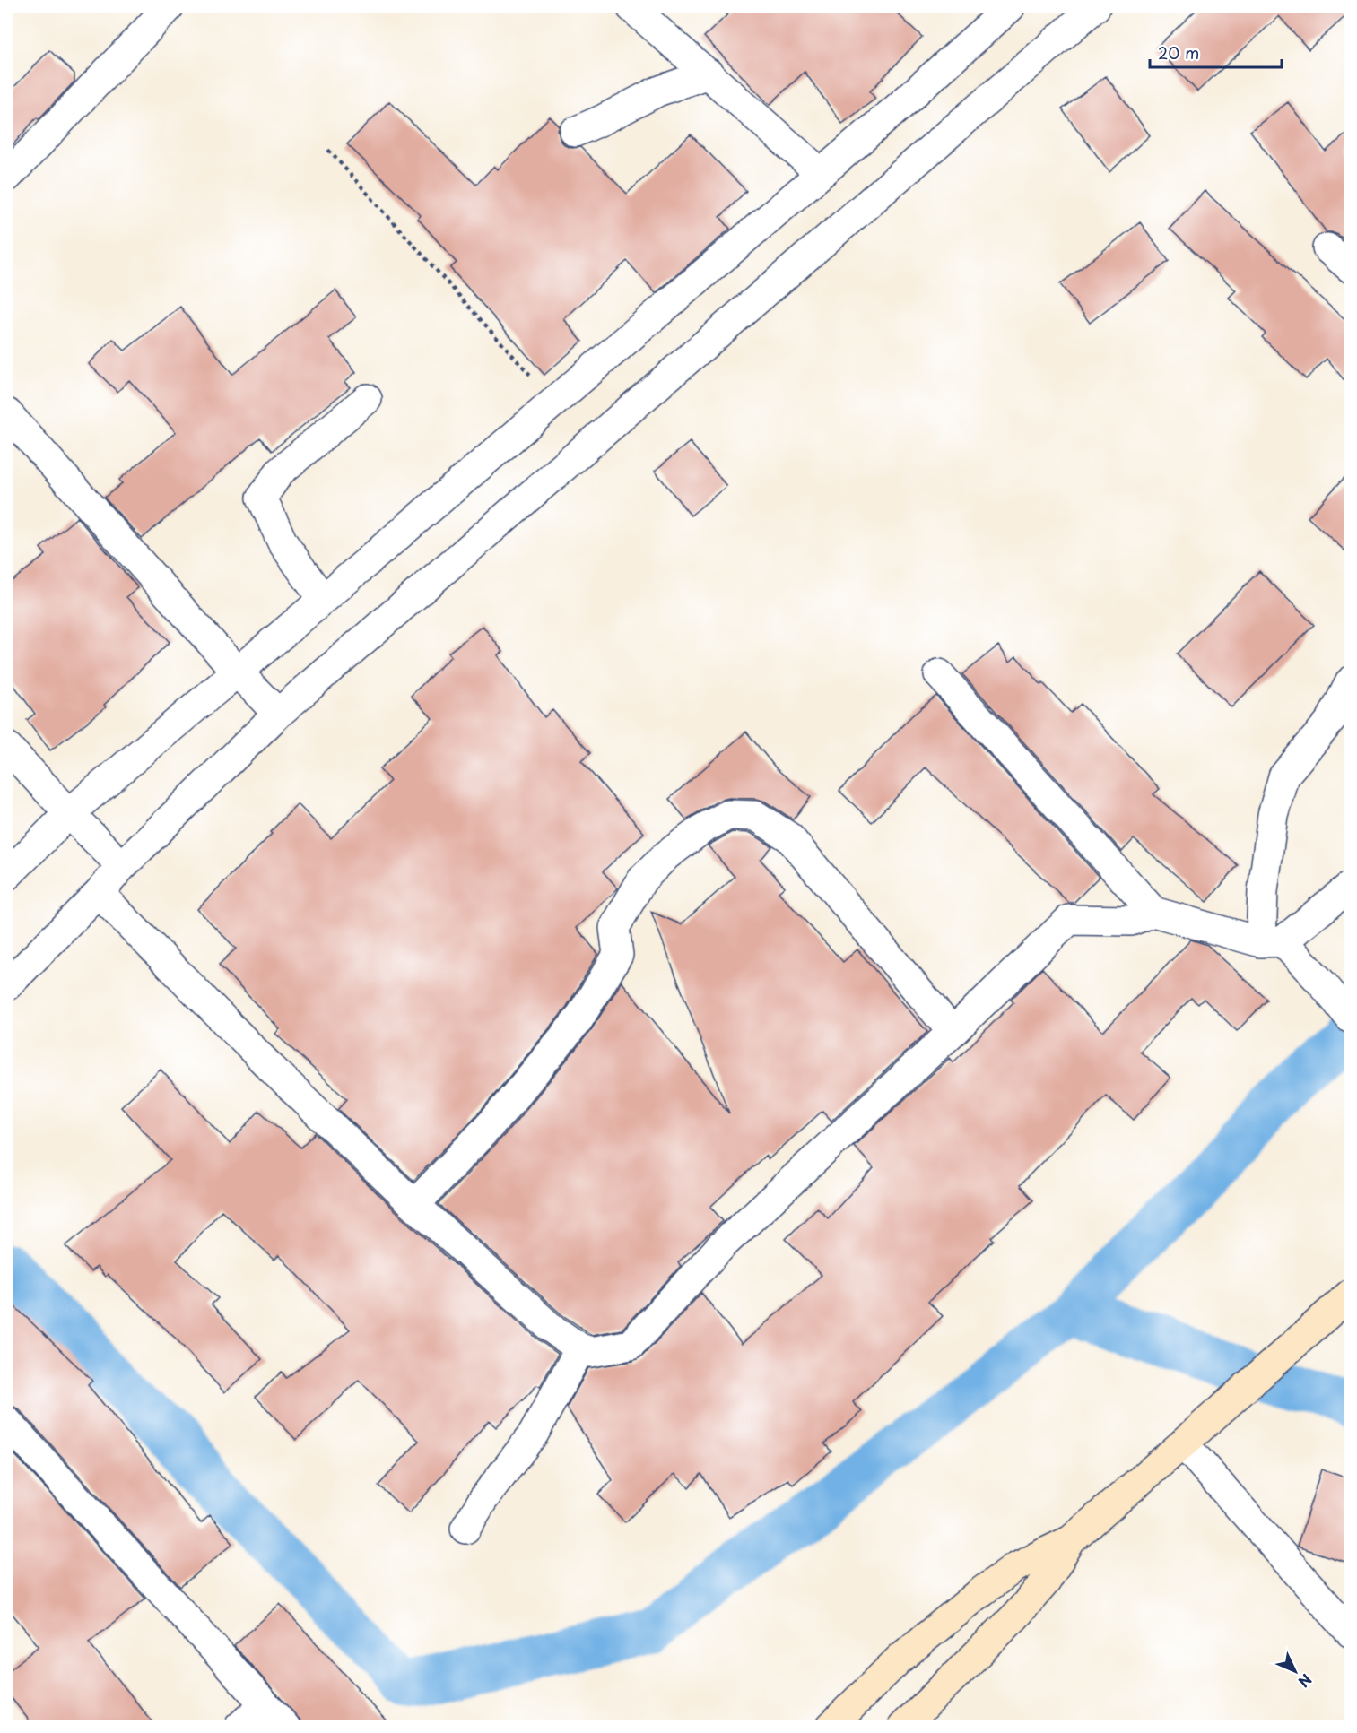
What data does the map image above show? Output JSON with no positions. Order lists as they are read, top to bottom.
{
  "scale_bar": "20 m",
  "north": "bottom right"
}
